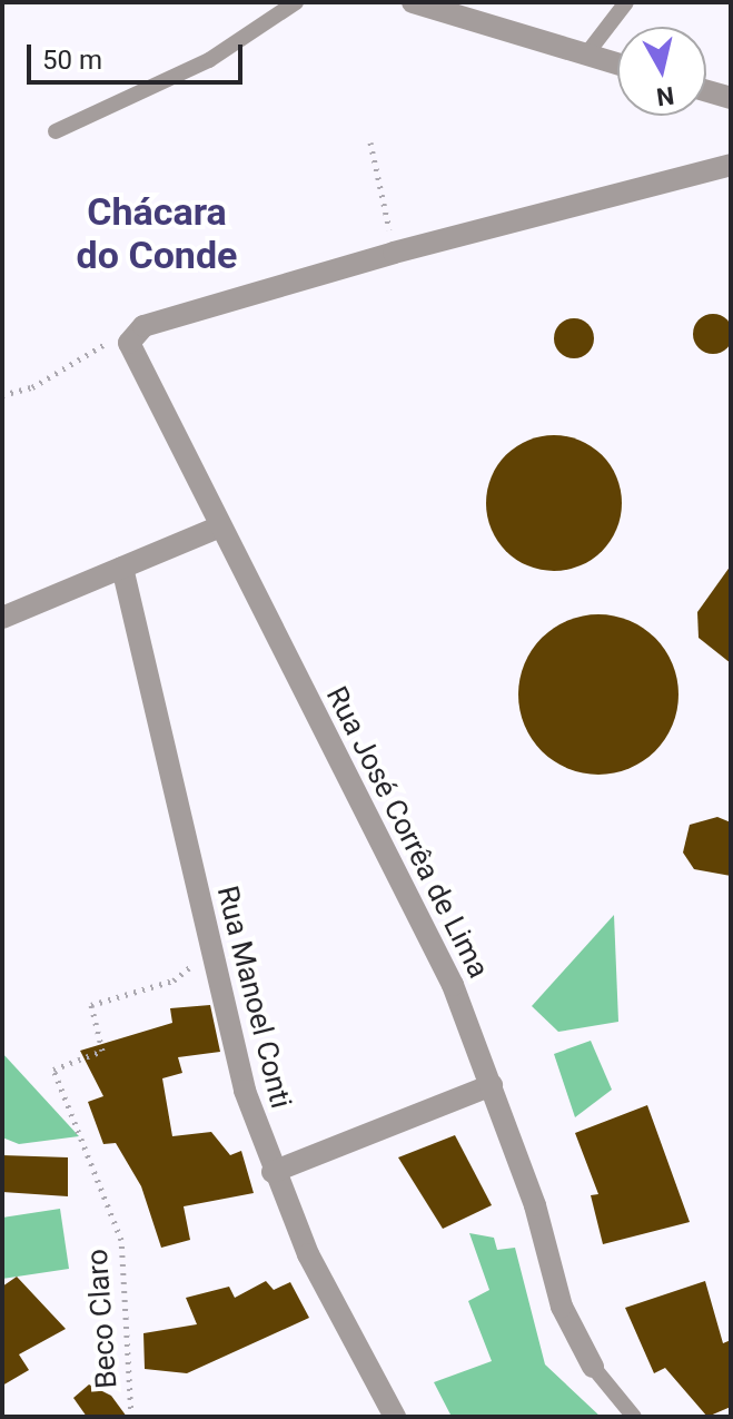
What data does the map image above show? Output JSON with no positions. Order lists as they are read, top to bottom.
{
  "streets": {
    "street": ["Rua José Corrêa de Lima", "Rua Manoel Conti"],
    "path": ["Beco Claro"]
  },
  "crossings": [
    ["Rua Manoel Conti", "Beco Claro"]
  ],
  "districts": ["Chácara do Conde"],
  "scale_bar": "50 m",
  "north": "bottom"
}
